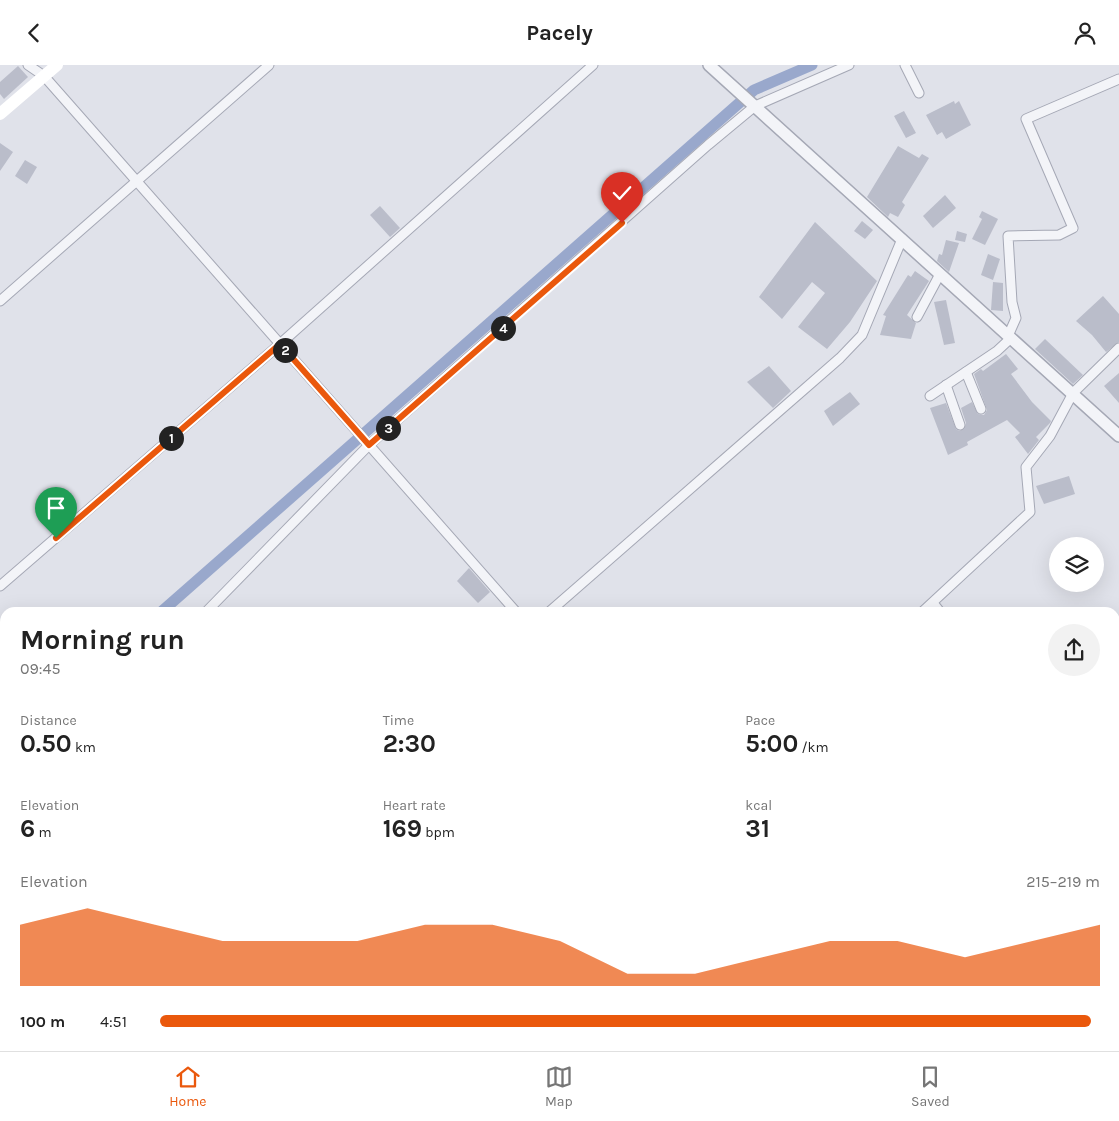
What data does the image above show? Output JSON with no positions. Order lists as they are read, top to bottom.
{
  "page": {
    "header": "Pacely",
    "pins": [
      "4",
      "2",
      "3",
      "1"
    ],
    "heading": ["Morning run", "09:45"],
    "stats": [
      ["Distance", "0.50 km"],
      ["Time", "2:30"],
      ["Pace", "5:00 /km"],
      ["Elevation", "6 m"],
      ["Heart rate", "169 bpm"],
      ["kcal", "31"]
    ],
    "chart": ["Elevation", "215–219 m"],
    "list": [
      {
        "name": "100 m",
        "note": "4:51"
      }
    ],
    "tabs": ["Home", "Map", "Saved"]
  }
}
